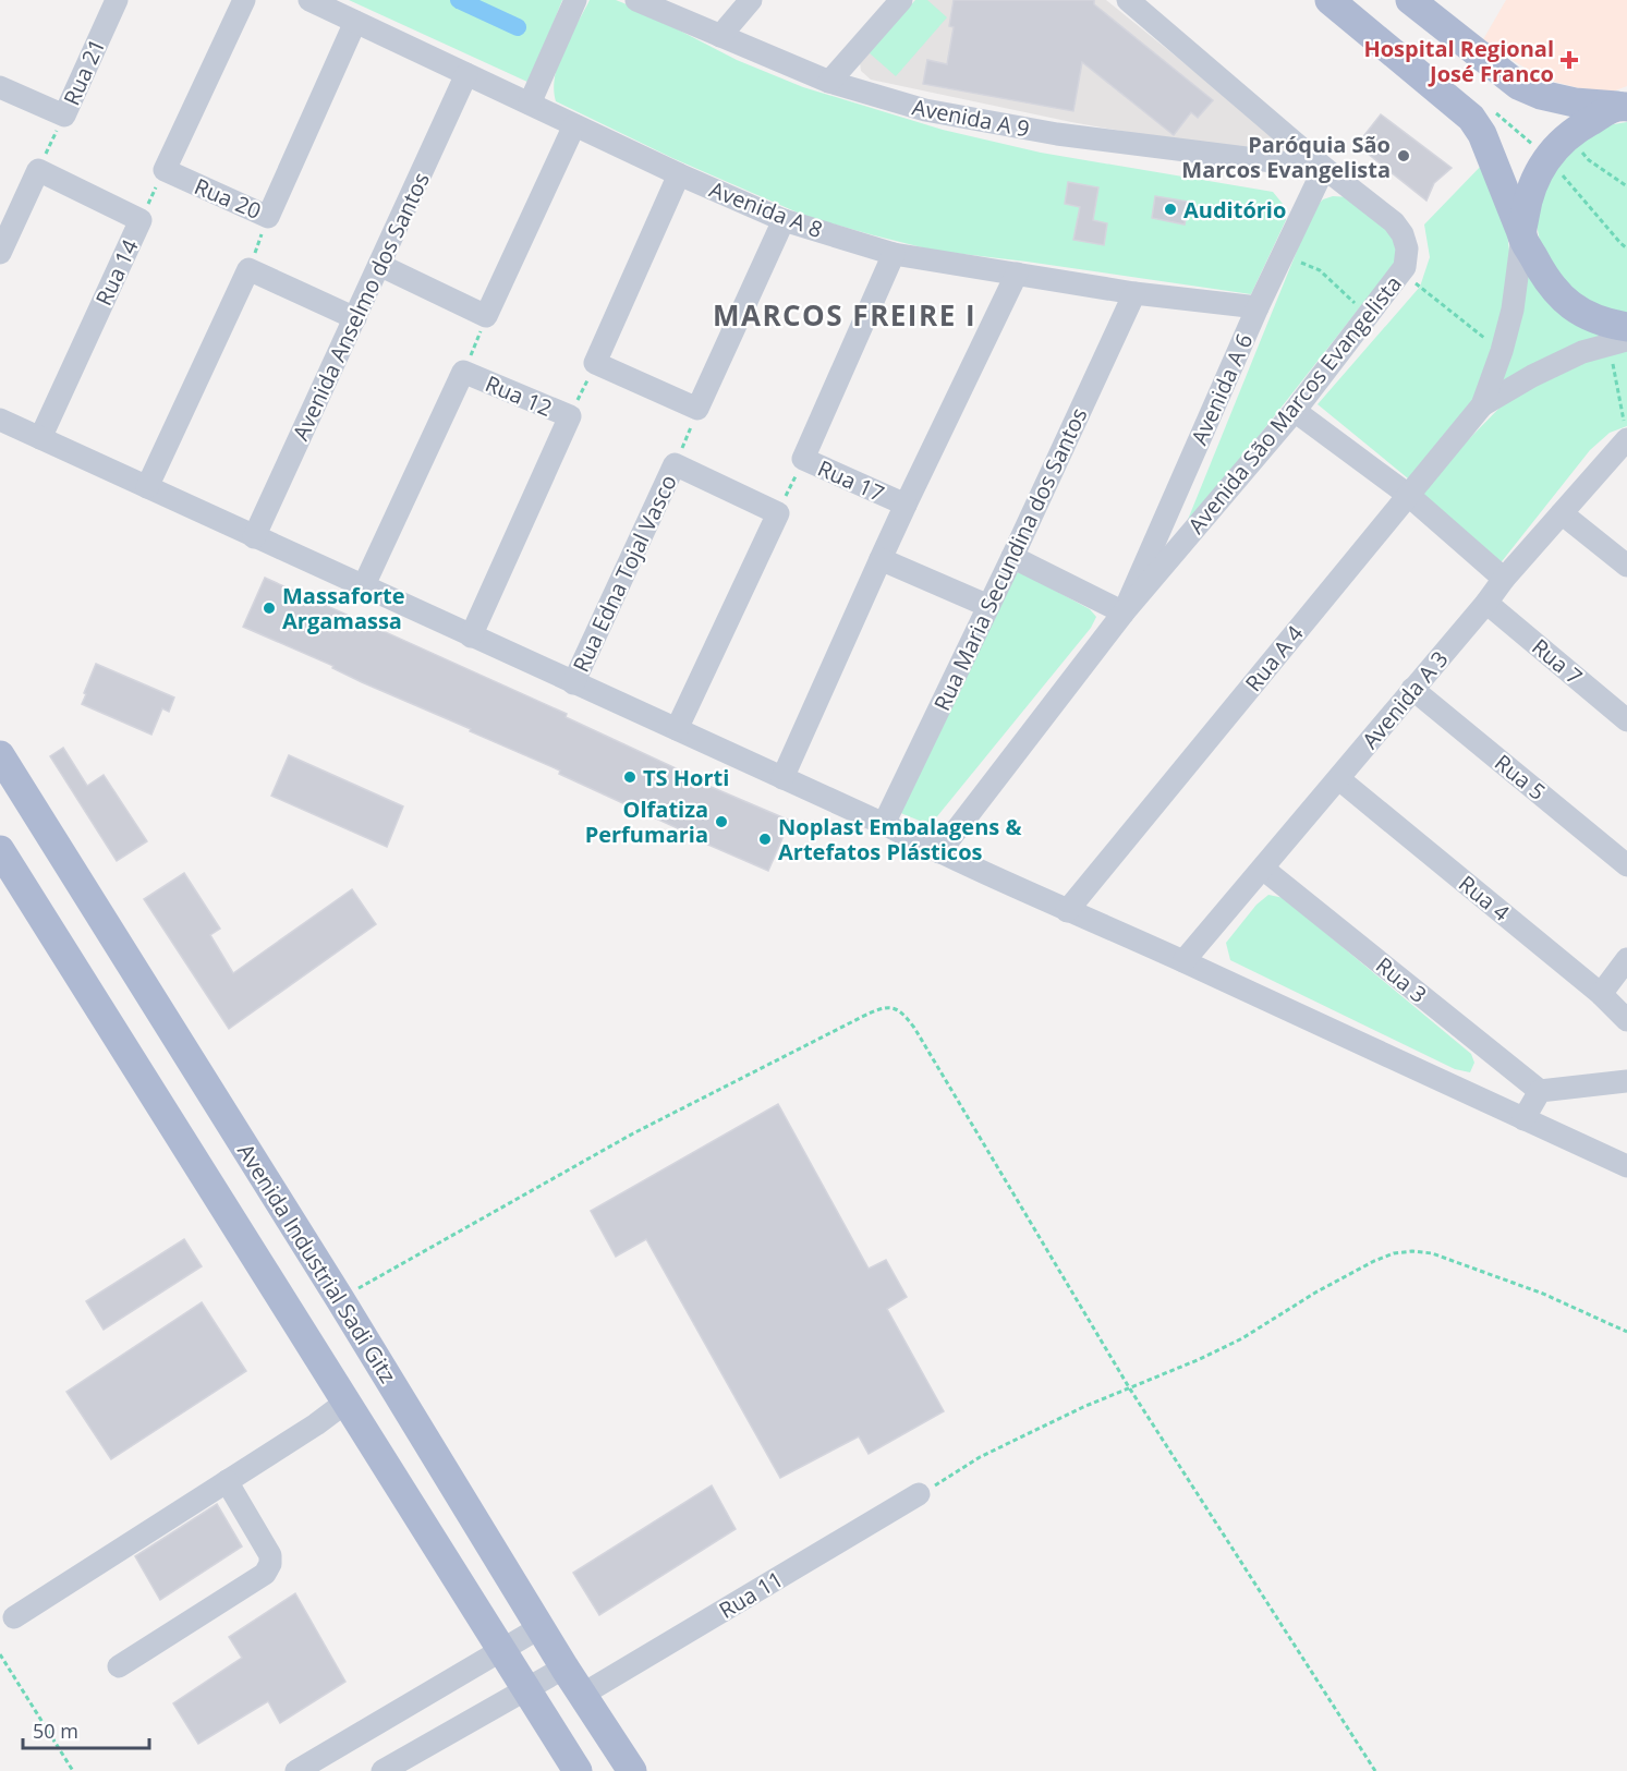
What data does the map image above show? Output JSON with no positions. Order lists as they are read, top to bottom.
{
  "streets": {
    "main road": ["Avenida Industrial Sadi Gitz"],
    "street": [
      "Rua 21",
      "Avenida A 9",
      "Rua 20",
      "Avenida A 8",
      "Rua 14",
      "Avenida Anselmo dos Santos",
      "Avenida A 6",
      "Rua 12",
      "Avenida São Marcos Evangelista",
      "Rua 17",
      "Rua Maria Secundina dos Santos",
      "Rua Edna Tojal Vasco",
      "Rua A 4",
      "Rua 7",
      "Avenida A 3",
      "Rua 5",
      "Rua 4",
      "Rua 3",
      "Rua 11"
    ]
  },
  "crossings": [
    ["Avenida A 9", "Avenida A 6"],
    ["Avenida A 9", "Avenida São Marcos Evangelista"],
    ["Rua 20", "Avenida A 8"],
    ["Avenida A 8", "Avenida Anselmo dos Santos"],
    ["Avenida A 8", "Avenida A 6"],
    ["Avenida A 8", "Rua 17"],
    ["Avenida A 8", "Rua Maria Secundina dos Santos"],
    ["Avenida A 6", "Avenida São Marcos Evangelista"],
    ["Rua 7", "Avenida A 3"],
    ["Avenida A 3", "Rua 5"],
    ["Avenida A 3", "Rua 4"],
    ["Avenida A 3", "Rua 3"],
    ["Avenida Industrial Sadi Gitz", "Rua 11"]
  ],
  "districts": ["MARCOS FREIRE I"],
  "places": {
    "health": ["Hospital Regional José Franco"],
    "other": [
      "Paróquia São Marcos Evangelista",
      "Auditório",
      "Massaforte Argamassa",
      "TS Horti",
      "Olfatiza Perfumaria",
      "Noplast Embalagens & Artefatos Plásticos"
    ]
  },
  "scale_bar": "50 m"
}
